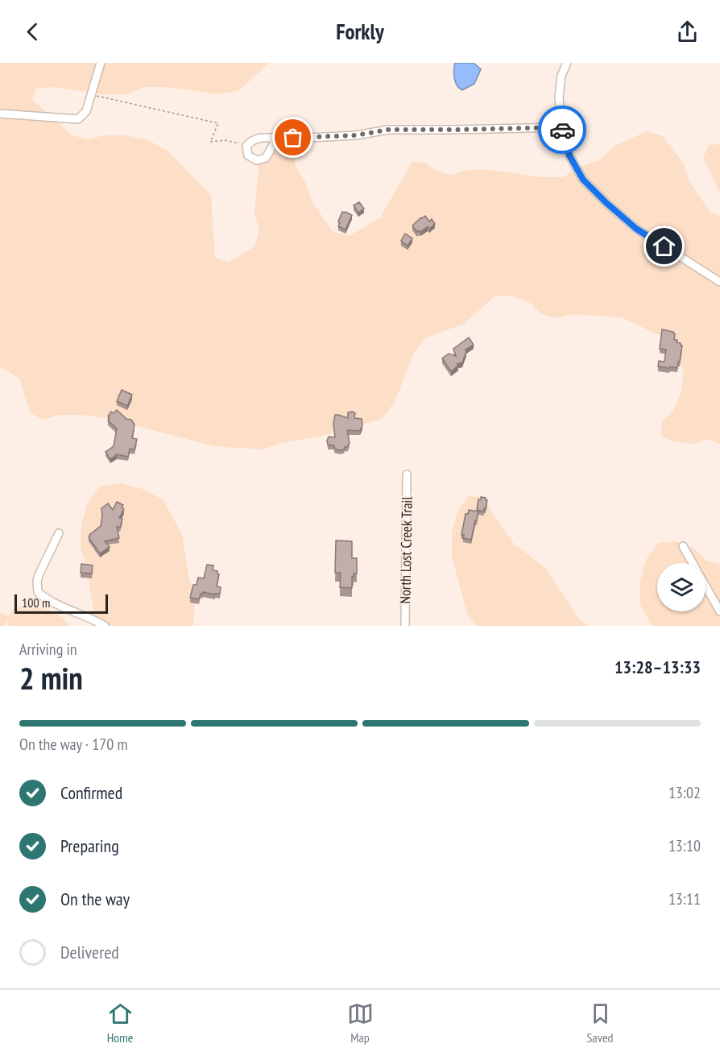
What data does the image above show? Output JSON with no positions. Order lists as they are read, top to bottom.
{
  "streets": {
    "street": ["North Lost Creek Trail"]
  },
  "scale_bar": "100 m",
  "page": {
    "header": "Forkly",
    "scale": "100 m",
    "heading": ["2 min", "Arriving in", "13:28–13:33"],
    "bar": "On the way · 170 m",
    "list": [
      ["Confirmed", "13:02"],
      ["Preparing", "13:10"],
      ["On the way", "13:11"],
      "Delivered"
    ],
    "tabs": ["Home", "Map", "Saved"]
  }
}
